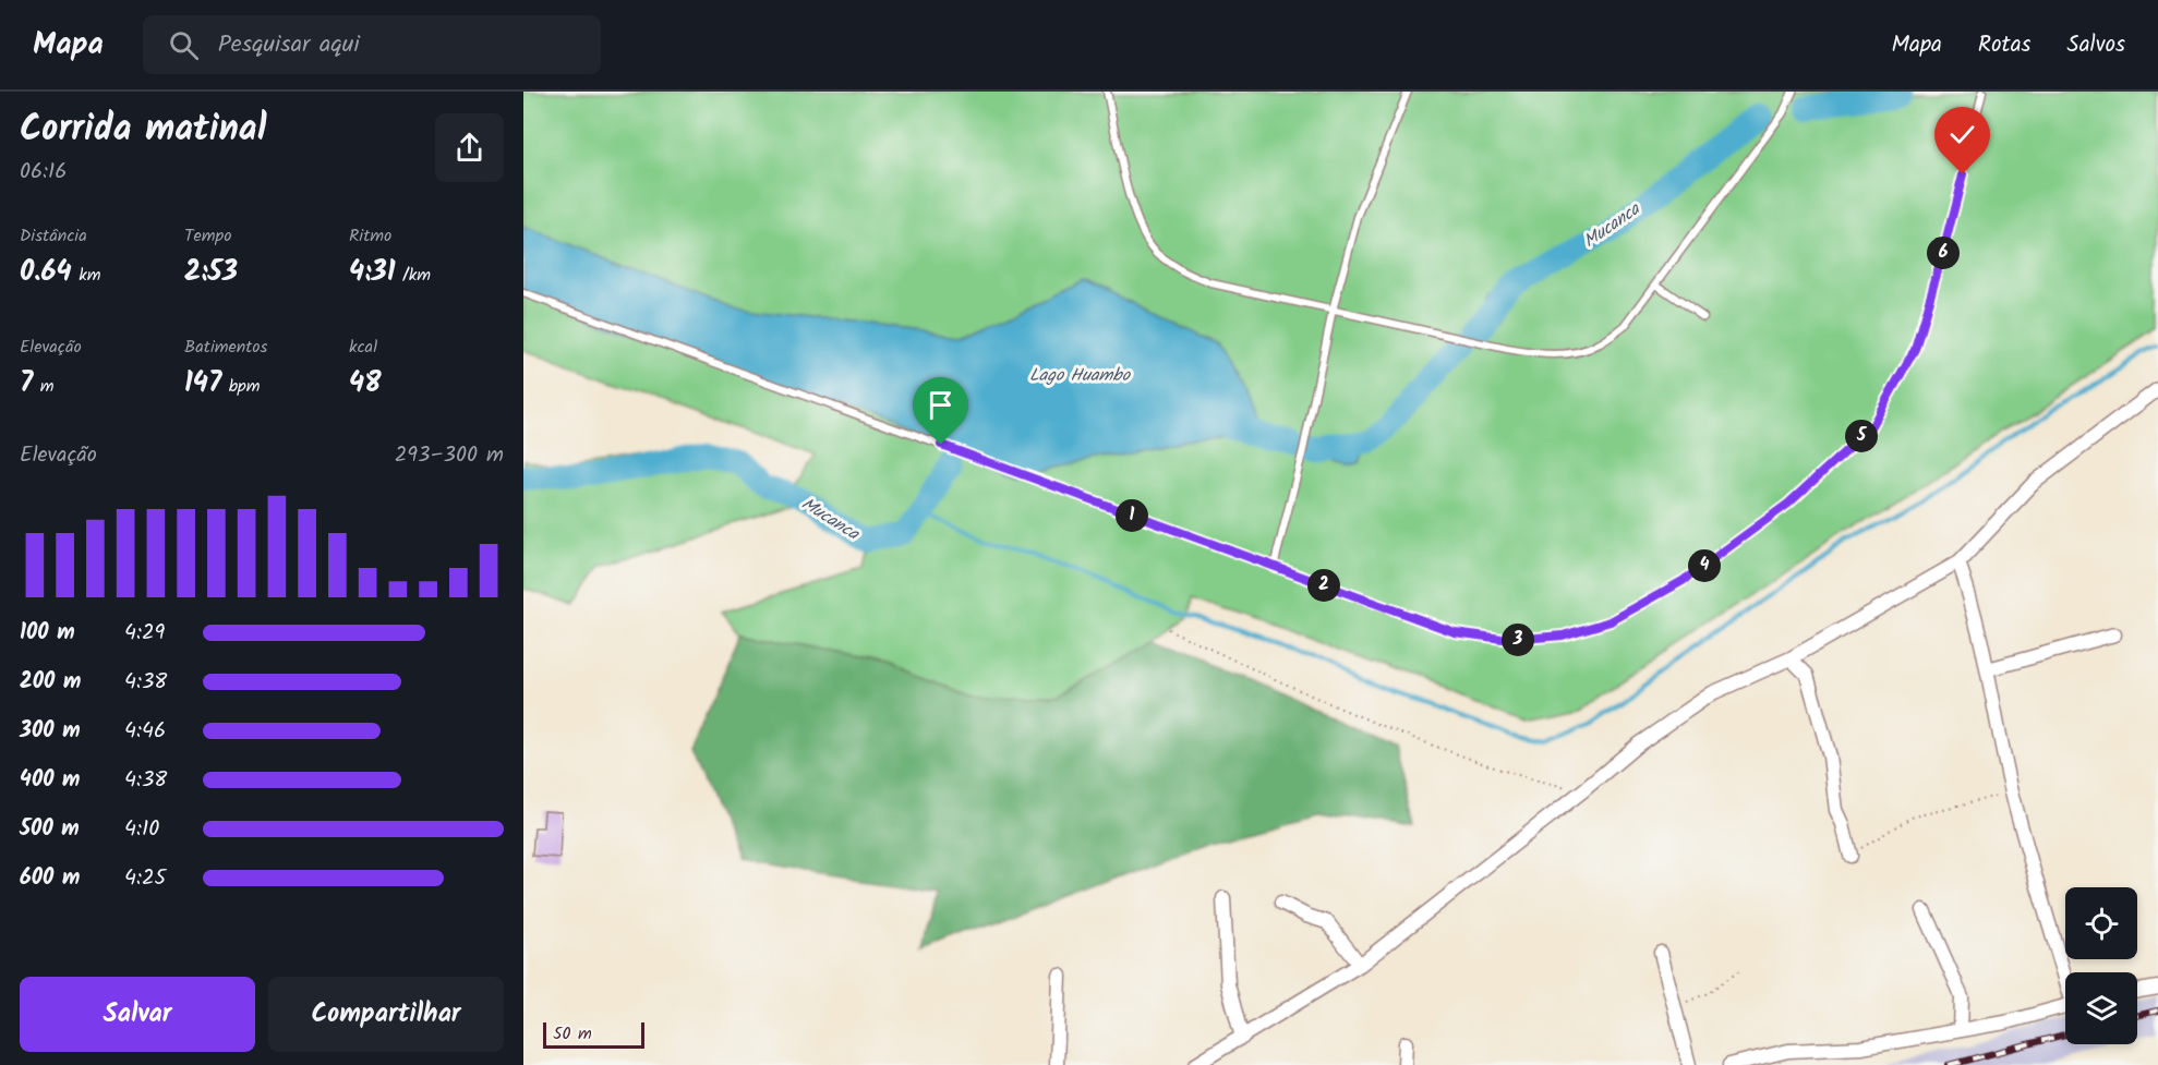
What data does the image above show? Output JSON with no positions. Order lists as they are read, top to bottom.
{
  "water": ["Mucanca", "Lago Huambo"],
  "scale_bar": "50 m",
  "page": {
    "header": "Mapa",
    "search": "Pesquisar aqui",
    "nav": ["Mapa", "Rotas", "Salvos"],
    "heading": ["Corrida matinal", "06:16"],
    "stats": [
      ["Distância", "0.64 km"],
      ["Tempo", "2:53"],
      ["Ritmo", "4:31 /km"],
      ["Elevação", "7 m"],
      ["Batimentos", "147 bpm"],
      ["kcal", "48"]
    ],
    "pins": [
      "6",
      "5",
      "1",
      "4",
      "2",
      "3"
    ],
    "chart": ["Elevação", "293–300 m"],
    "list": [
      {
        "name": "100 m",
        "note": "4:29"
      },
      {
        "name": "200 m",
        "note": "4:38"
      },
      {
        "name": "300 m",
        "note": "4:46"
      },
      {
        "name": "400 m",
        "note": "4:38"
      },
      {
        "name": "500 m",
        "note": "4:10"
      },
      {
        "name": "600 m",
        "note": "4:25"
      }
    ],
    "buttons": ["Salvar", "Compartilhar"],
    "scale": "50 m"
  }
}
